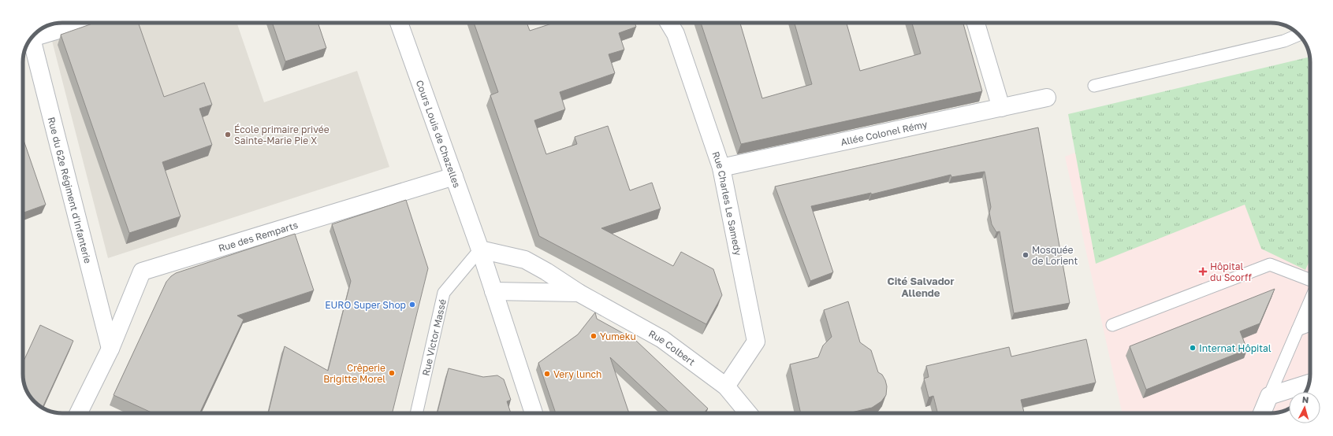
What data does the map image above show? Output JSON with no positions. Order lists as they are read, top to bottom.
{
  "streets": {
    "street": [
      "Allée Colonel Rémy",
      "Cours Louis de Chazelles",
      "Rue du 62e Régiment d'Infanterie",
      "Rue Charles Le Samedy",
      "Rue des Remparts",
      "Rue Colbert"
    ],
    "lane": ["Rue Victor Massé"]
  },
  "crossings": [
    ["Allée Colonel Rémy", "Rue Charles Le Samedy"],
    ["Cours Louis de Chazelles", "Rue des Remparts"],
    ["Cours Louis de Chazelles", "Rue Victor Massé"],
    ["Cours Louis de Chazelles", "Rue Colbert"],
    ["Rue du 62e Régiment d'Infanterie", "Rue des Remparts"],
    ["Rue Charles Le Samedy", "Rue Colbert"],
    ["Rue Victor Massé", "Rue Colbert"]
  ],
  "districts": ["Cité Salvador Allende"],
  "places": {
    "other": [
      "École primaire privée Sainte-Marie Pie X",
      "Mosquée de Lorient",
      "EURO Super Shop",
      "Yumeku",
      "Internat Hôpital",
      "Crêperie Brigitte Morel",
      "Very lunch"
    ],
    "health": ["Hôpital du Scorff"]
  },
  "north": "top"
}
